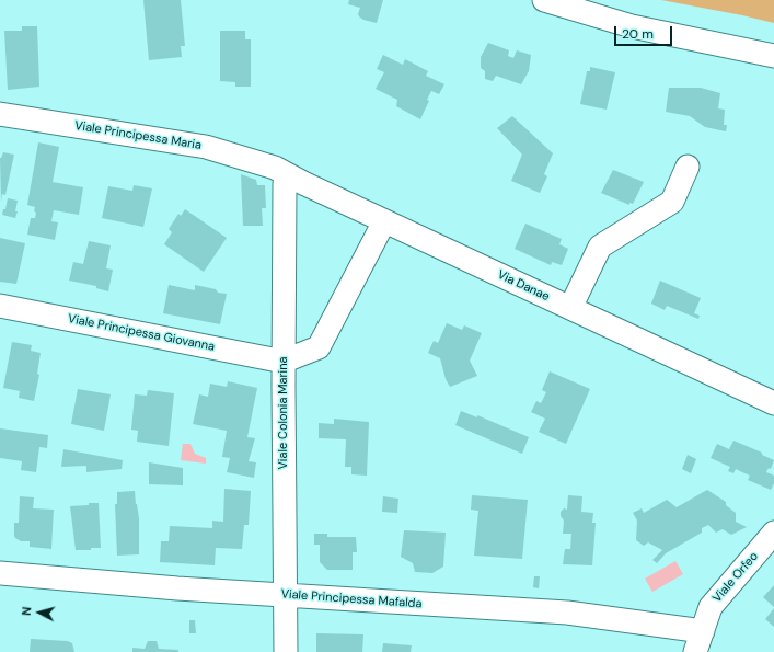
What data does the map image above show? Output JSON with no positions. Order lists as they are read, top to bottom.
{
  "streets": {
    "street": [
      "Viale Principessa Maria",
      "Via Danae",
      "Viale Principessa Giovanna",
      "Viale Colonia Marina",
      "Viale Orfeo",
      "Viale Principessa Mafalda"
    ]
  },
  "crossings": [
    ["Viale Principessa Maria", "Via Danae"],
    ["Viale Principessa Maria", "Viale Colonia Marina"],
    ["Via Danae", "Viale Colonia Marina"],
    ["Viale Principessa Giovanna", "Viale Colonia Marina"],
    ["Viale Colonia Marina", "Viale Principessa Mafalda"],
    ["Viale Orfeo", "Viale Principessa Mafalda"]
  ],
  "scale_bar": "20 m",
  "north": "left"
}
